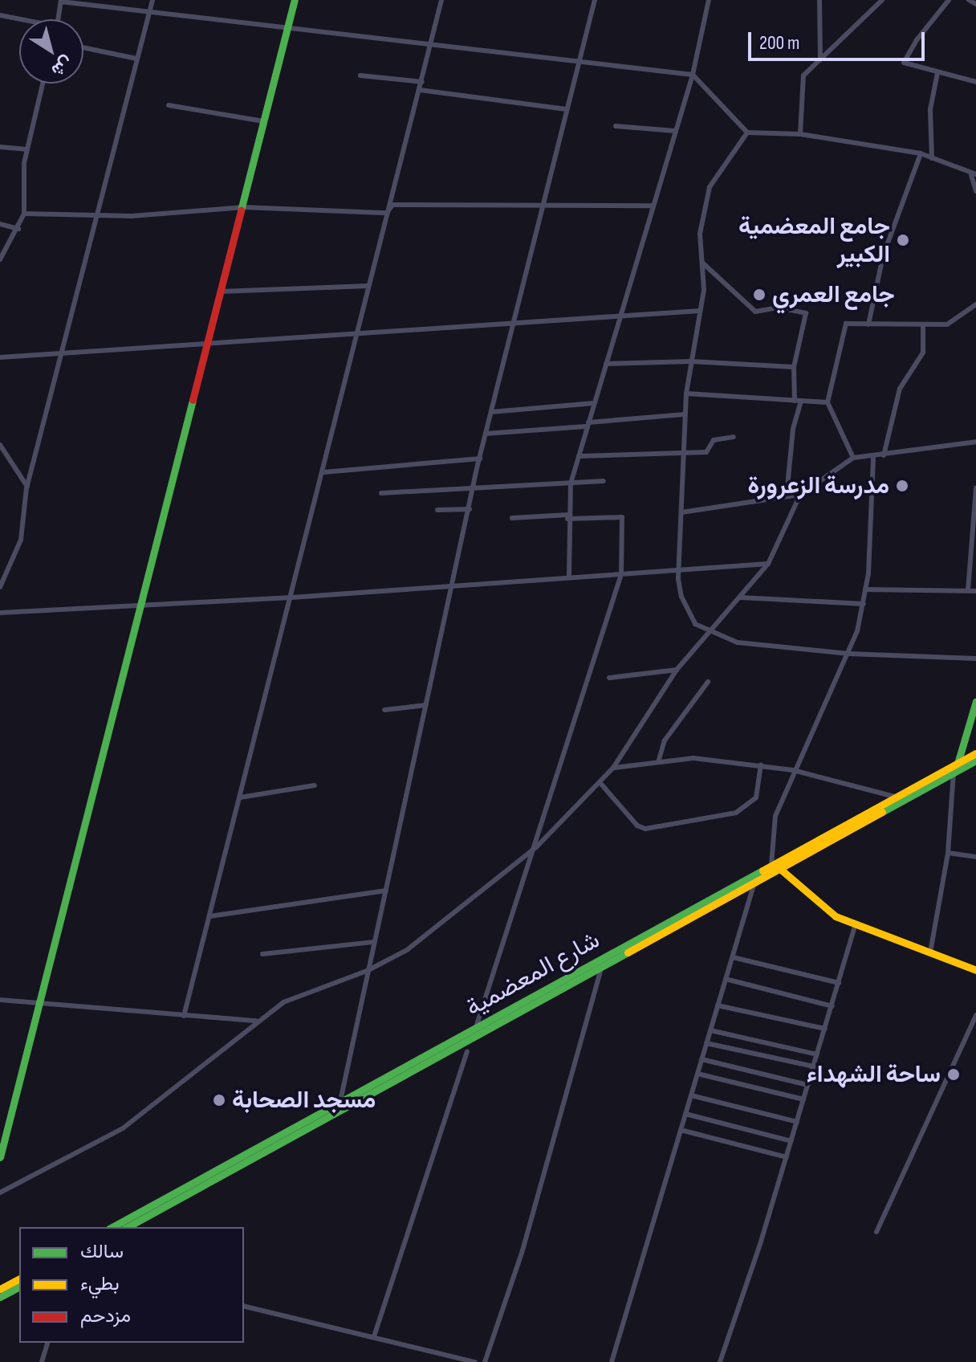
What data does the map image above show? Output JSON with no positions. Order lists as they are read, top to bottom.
{
  "streets": {
    "main road": ["شارع المعضمية"]
  },
  "places": [
    "جامع المعضمية الكبير",
    "جامع العمري",
    "مدرسة الزعرورة",
    "ساحة الشهداء",
    "مسجد الصحابة"
  ],
  "legend": ["سالك", "بطيء", "مزدحم"],
  "scale_bar": "200 m",
  "north": "bottom right"
}
